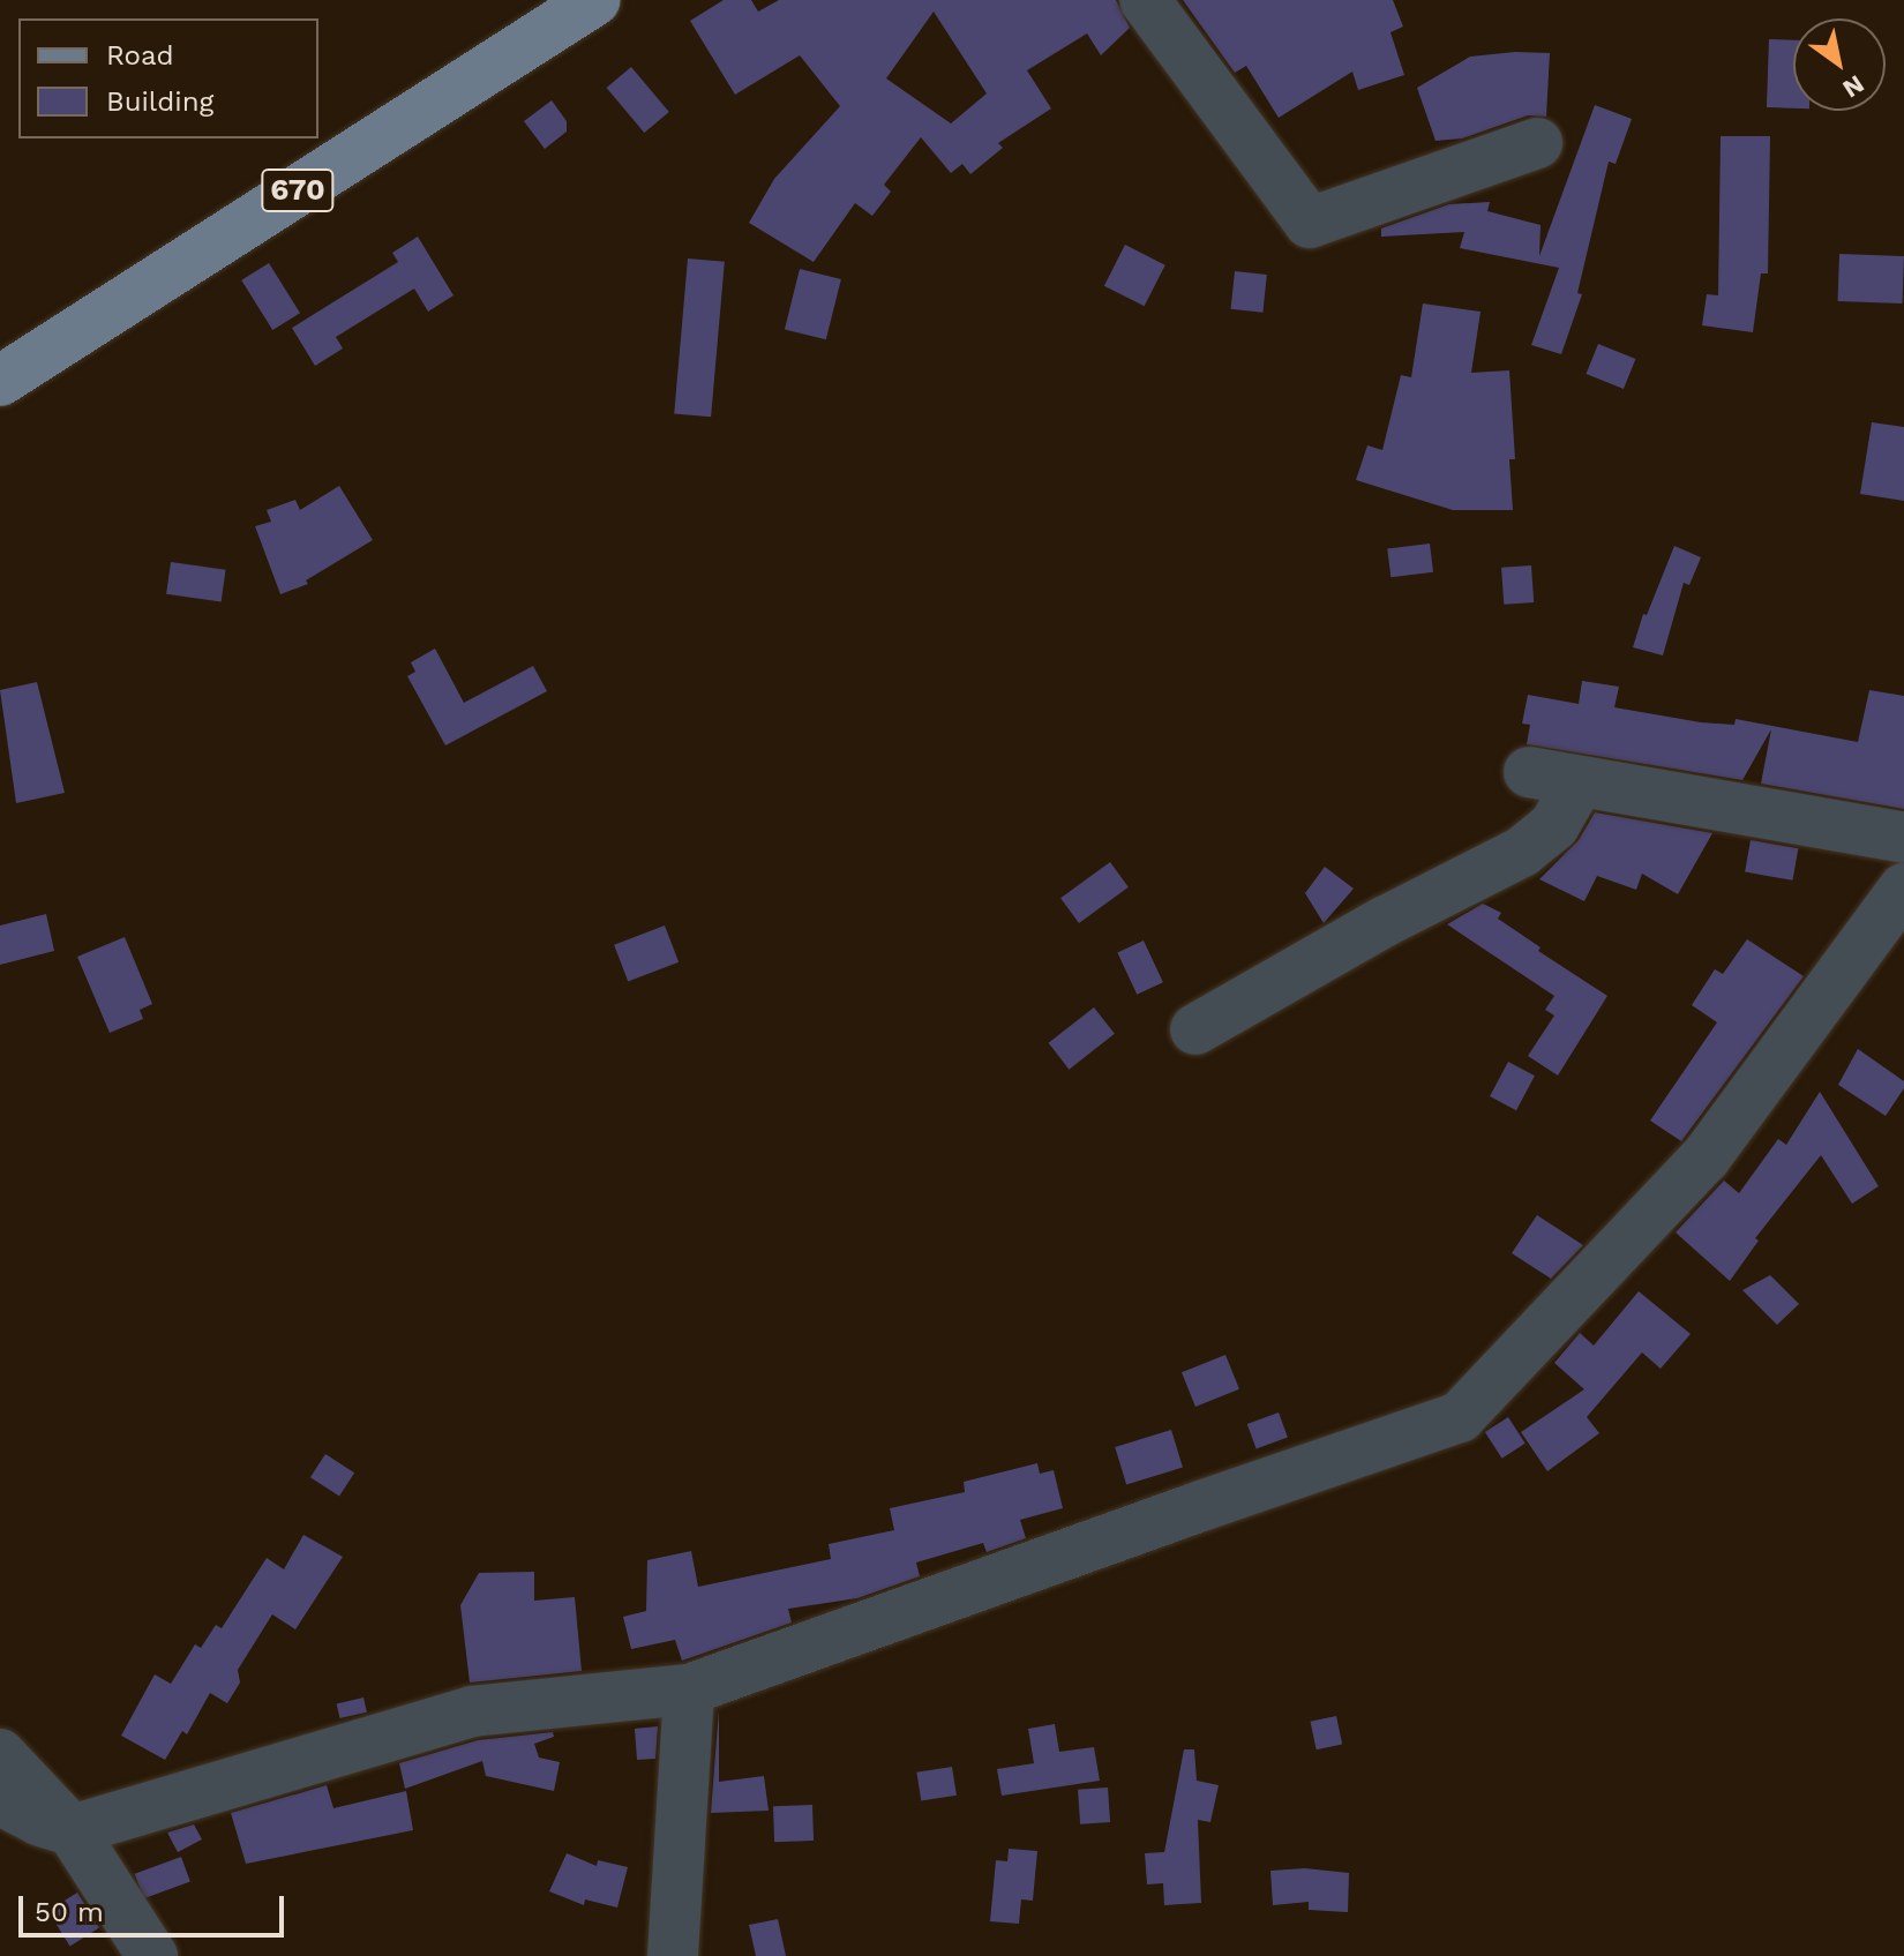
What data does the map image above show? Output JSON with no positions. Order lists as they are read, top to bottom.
{
  "streets": {
    "main road": ["670"]
  },
  "legend": ["Road", "Building"],
  "scale_bar": "50 m",
  "north": "bottom right"
}
